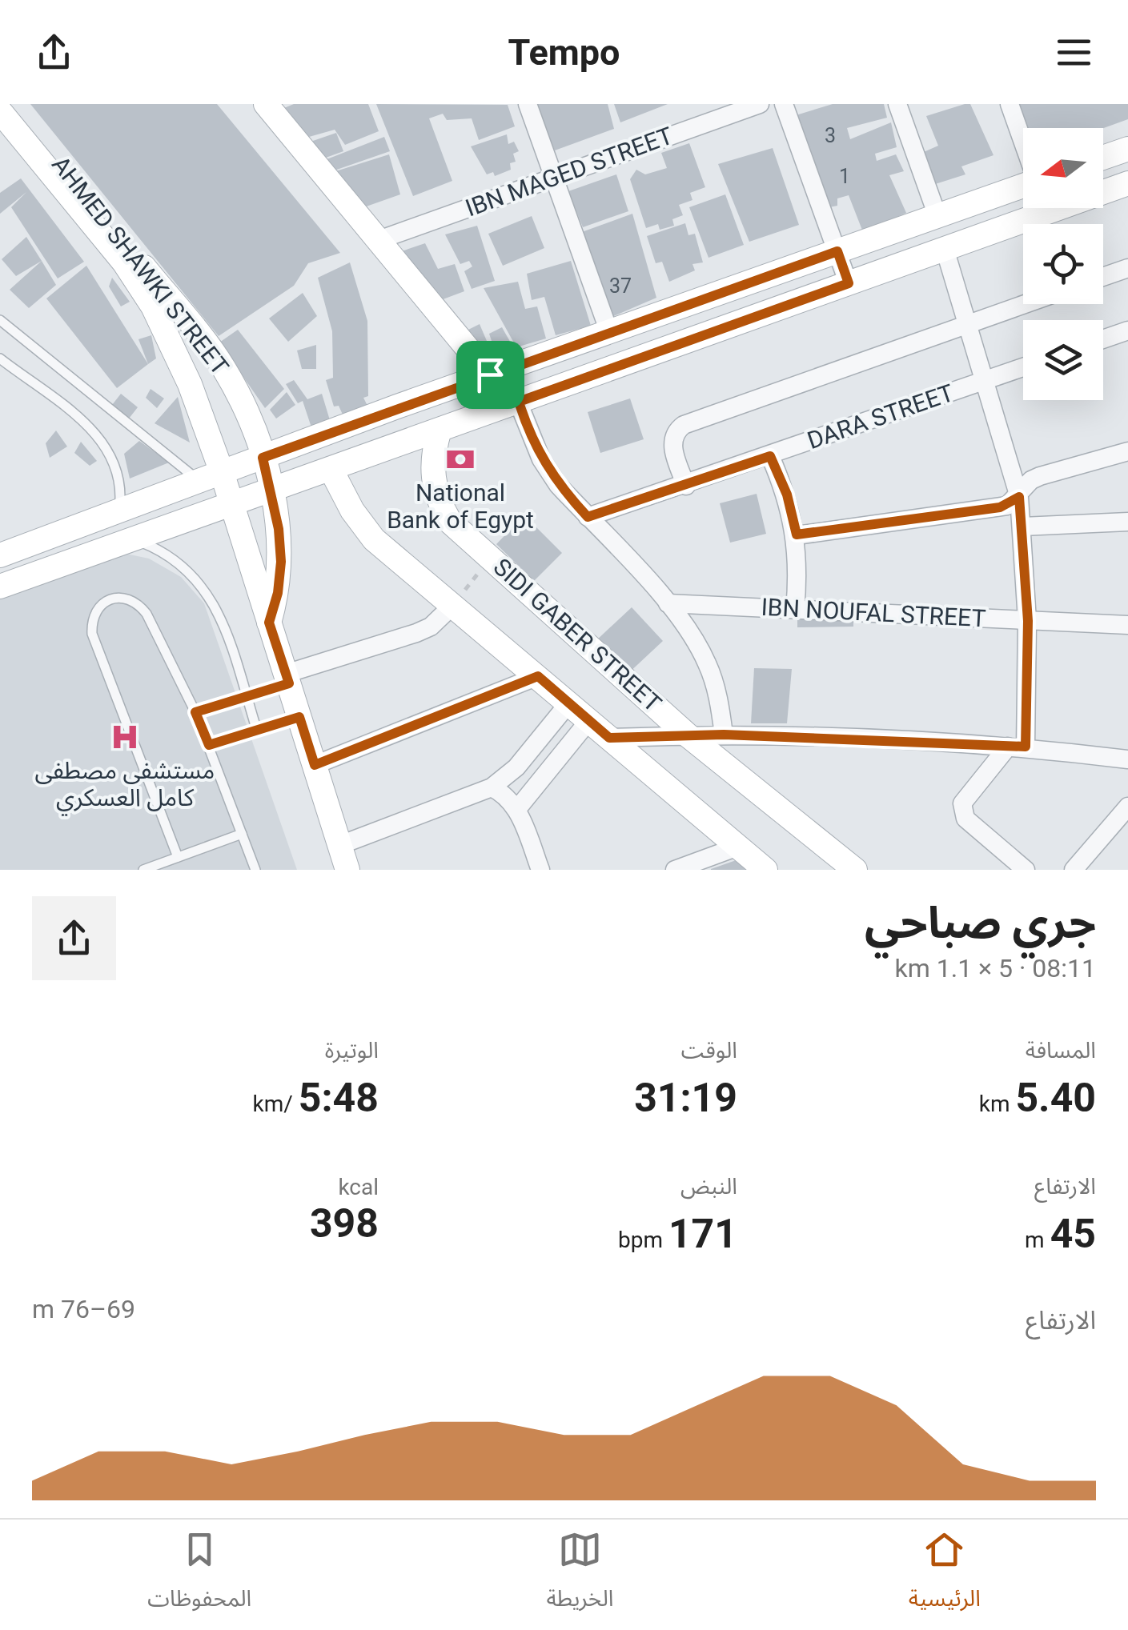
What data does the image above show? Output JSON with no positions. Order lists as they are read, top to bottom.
{
  "streets": {
    "main road": ["AHMED SHAWKI STREET", "SIDI GABER STREET"],
    "street": ["IBN MAGED STREET", "DARA STREET", "IBN NOUFAL STREET"]
  },
  "places": {
    "bank": ["National Bank of Egypt"],
    "hospital": ["مستشفى مصطفى كامل العسكري"]
  },
  "house_numbers": ["3", "1", "37"],
  "north": "left",
  "page": {
    "header": "Tempo",
    "heading": ["جري صباحي", "08:11 · 5 × 1.1 km"],
    "stats": [
      ["المسافة", "5.40 km"],
      ["الوقت", "31:19"],
      ["الوتيرة", "5:48 /km"],
      ["الارتفاع", "45 m"],
      ["النبض", "171 bpm"],
      ["kcal", "398"]
    ],
    "chart": ["الارتفاع", "69–76 m"],
    "tabs": ["الرئيسية", "الخريطة", "المحفوظات"]
  }
}
